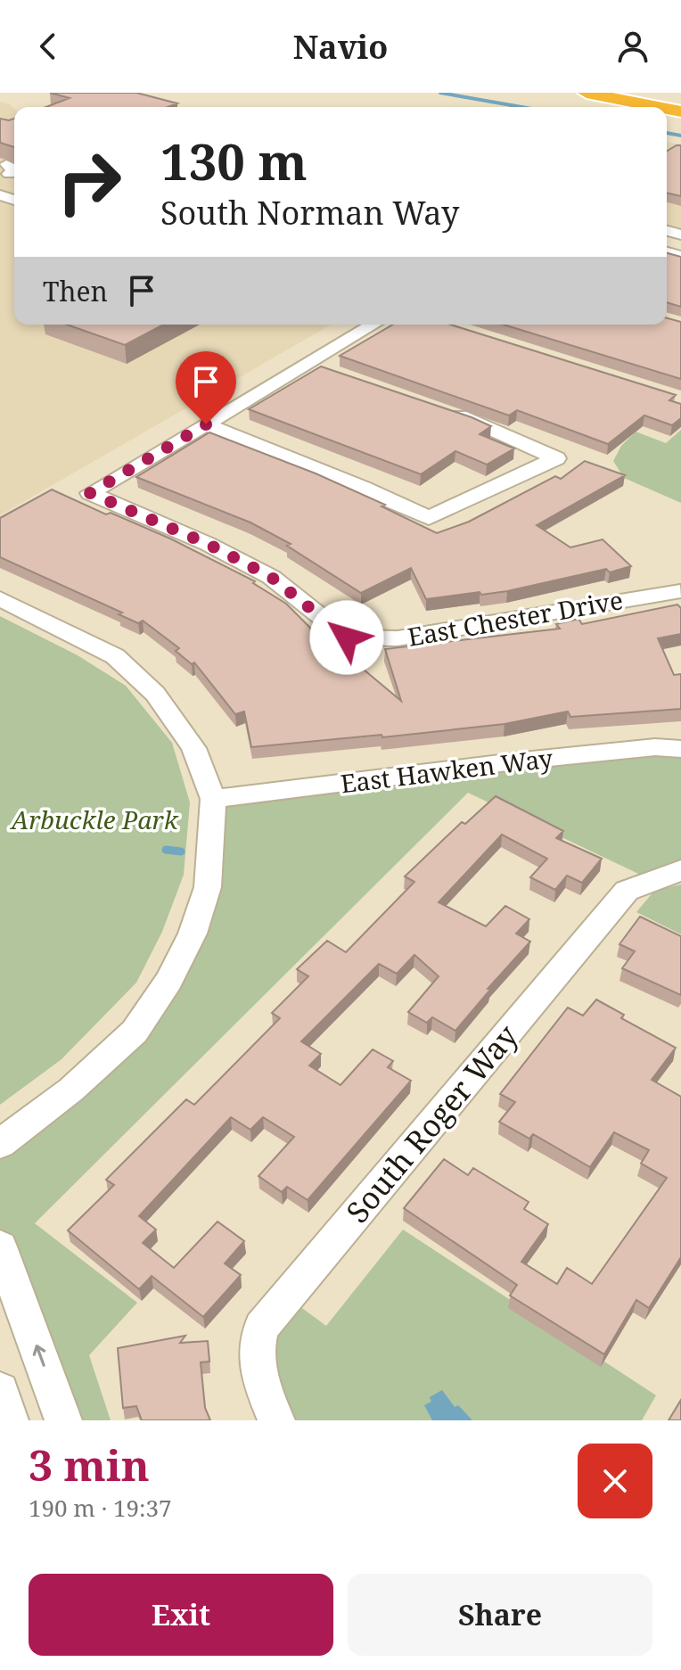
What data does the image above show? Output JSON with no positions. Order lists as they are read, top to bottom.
{
  "streets": {
    "street": ["East Chester Drive", "East Hawken Way", "South Roger Way"]
  },
  "parks": ["Arbuckle Park"],
  "page": {
    "header": "Navio",
    "turn": ["130 m", "South Norman Way"],
    "then": "Then",
    "heading": ["3 min", "190 m · 19:37"],
    "buttons": ["Exit", "Share"]
  }
}
